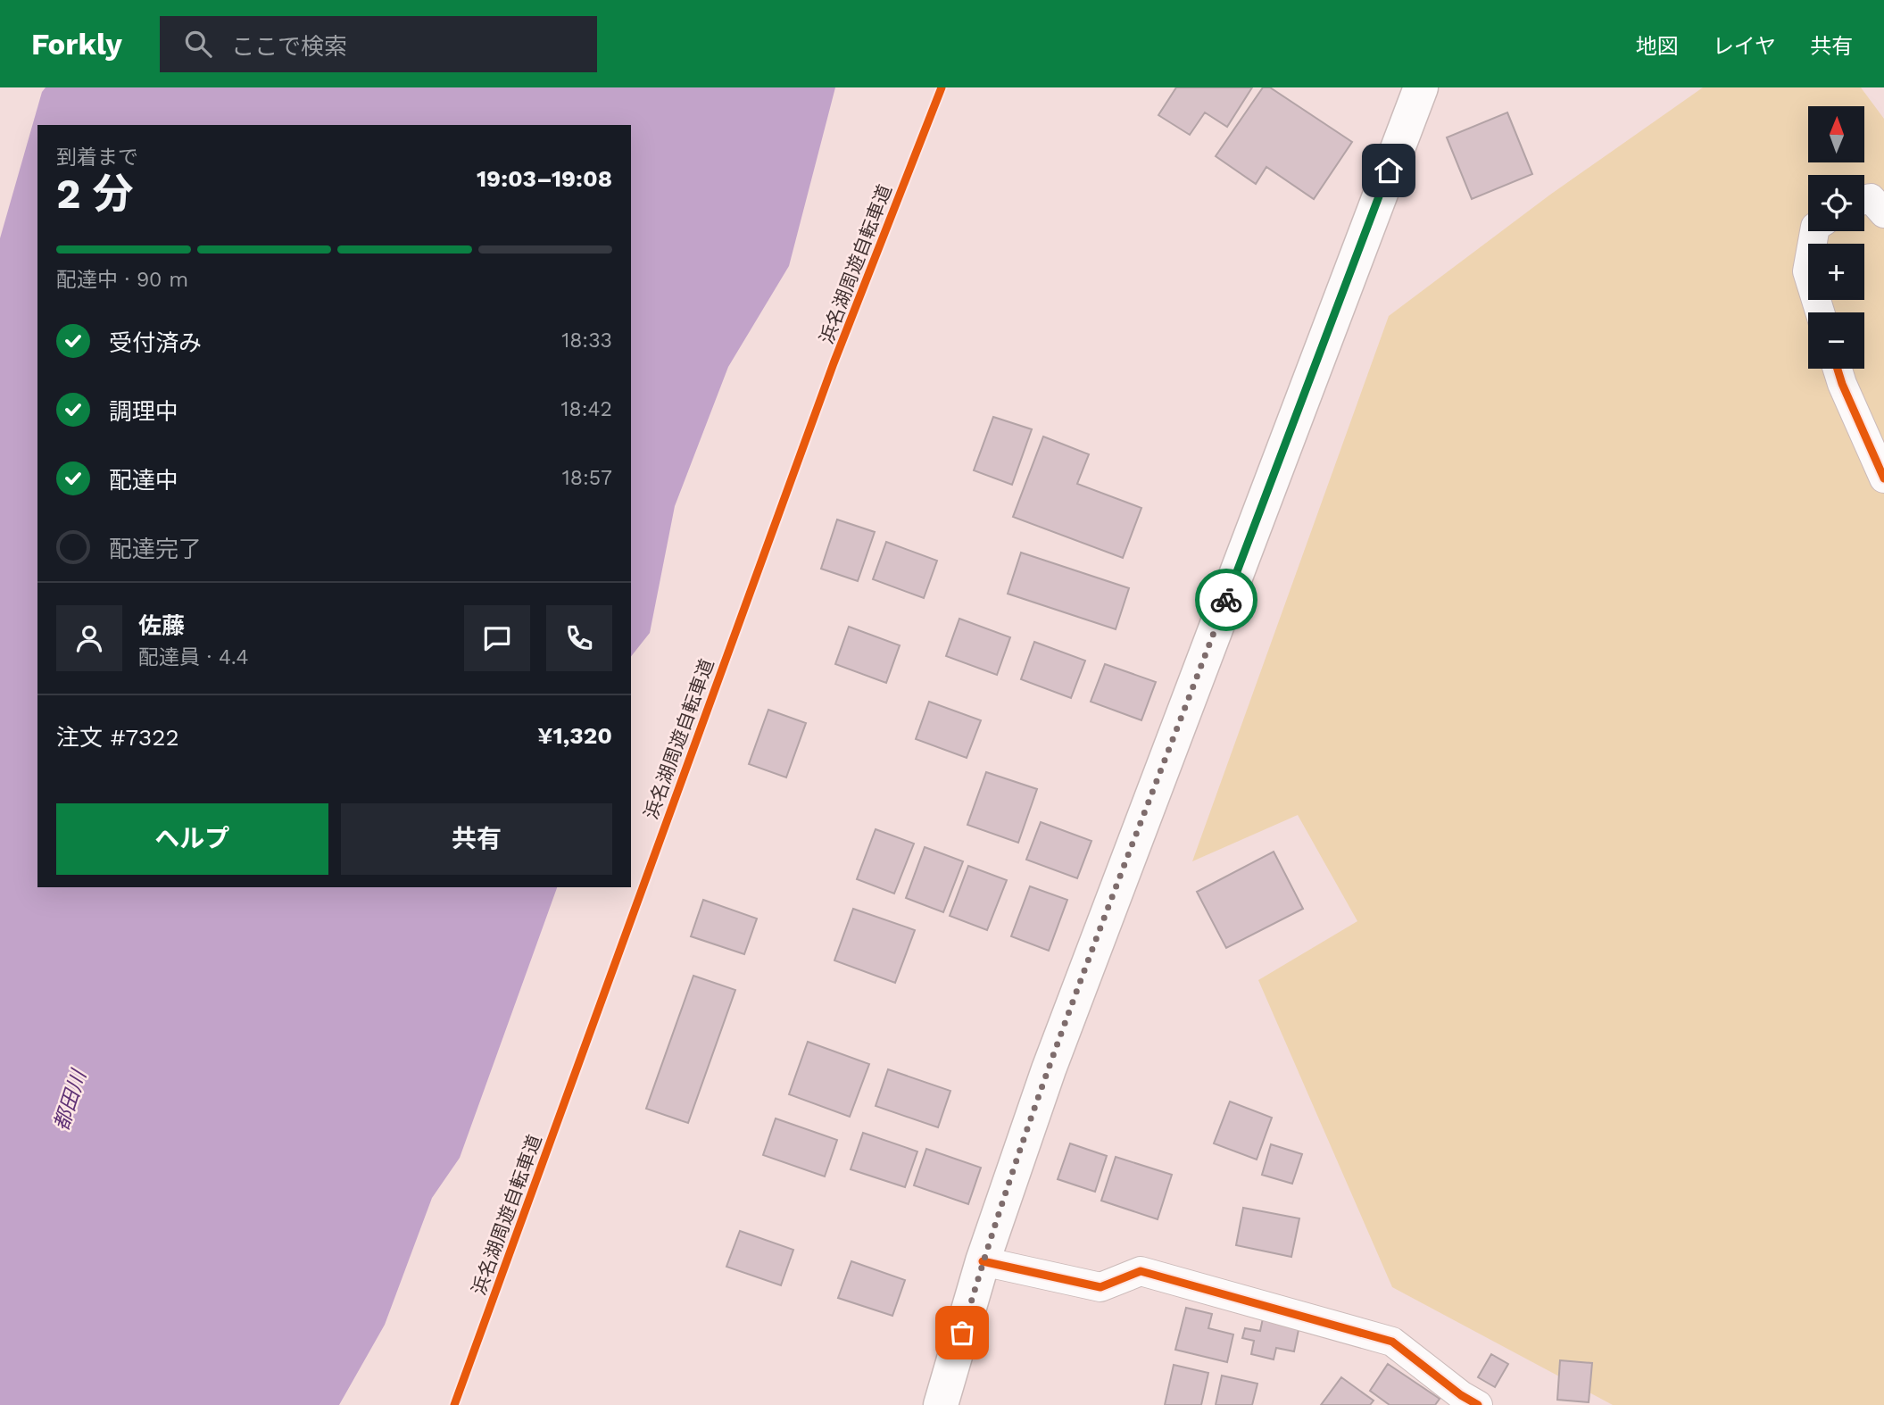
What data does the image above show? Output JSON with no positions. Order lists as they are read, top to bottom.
{
  "streets": {
    "cycle path": ["浜名湖周遊自転車道"]
  },
  "water": ["都田川"],
  "north": "top",
  "page": {
    "header": "Forkly",
    "search": "ここで検索",
    "nav": ["地図", "レイヤ", "共有"],
    "map_buttons": ["+", "−"],
    "heading": ["2 分", "到着まで", "19:03–19:08"],
    "panel": [
      "佐藤",
      "配達員 · 4.4",
      "注文 #7322",
      "¥1,320"
    ],
    "bar": "配達中 · 90 m",
    "list": [
      ["受付済み", "18:33"],
      ["調理中", "18:42"],
      ["配達中", "18:57"],
      "配達完了"
    ],
    "buttons": ["ヘルプ", "共有"]
  }
}
